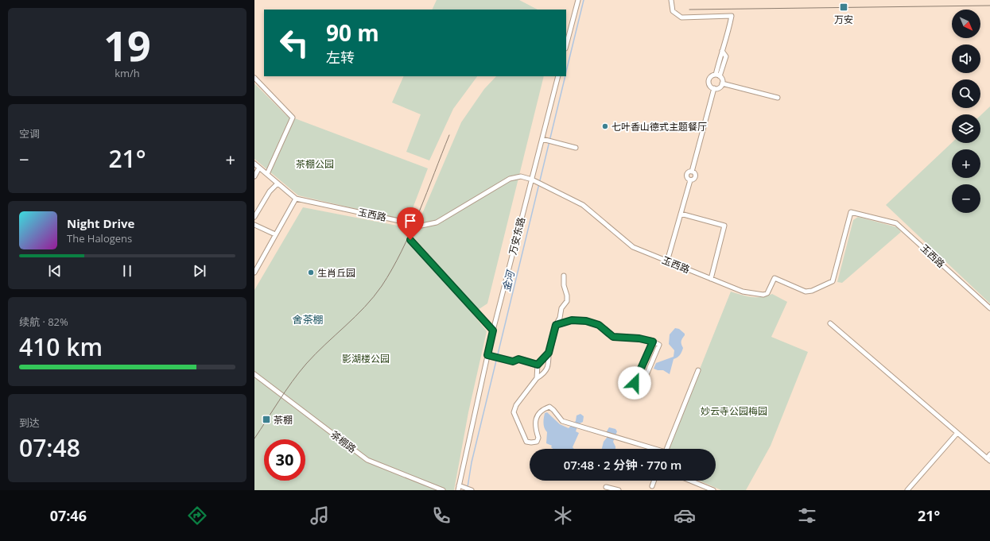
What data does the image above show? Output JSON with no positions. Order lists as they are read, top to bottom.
{
  "streets": {
    "street": ["玉西路", "万安东路", "茶棚路"]
  },
  "crossings": [
    ["玉西路", "万安东路"]
  ],
  "districts": ["舍茶棚"],
  "water": ["金河"],
  "parks": ["茶棚公园", "影湖楼公园", "妙云寺公园梅园"],
  "places": {
    "transit": ["万安", "茶棚"],
    "other": ["七叶香山德式主题餐厅", "生肖丘园"]
  },
  "north": "bottom right",
  "page": {
    "tile": [
      ["19", "km/h"],
      "空调",
      ["续航 · 82%", "410 km"],
      ["到达", "07:48"]
    ],
    "map_buttons": ["+", "−"],
    "turn": ["90 m", "左转"],
    "heat": ["−", "21°", "+"],
    "song": ["Night Drive", "The Halogens"],
    "limit": "30",
    "trip": "07:48 · 2 分钟 · 770 m",
    "tabs": ["07:46", "21°"]
  }
}
